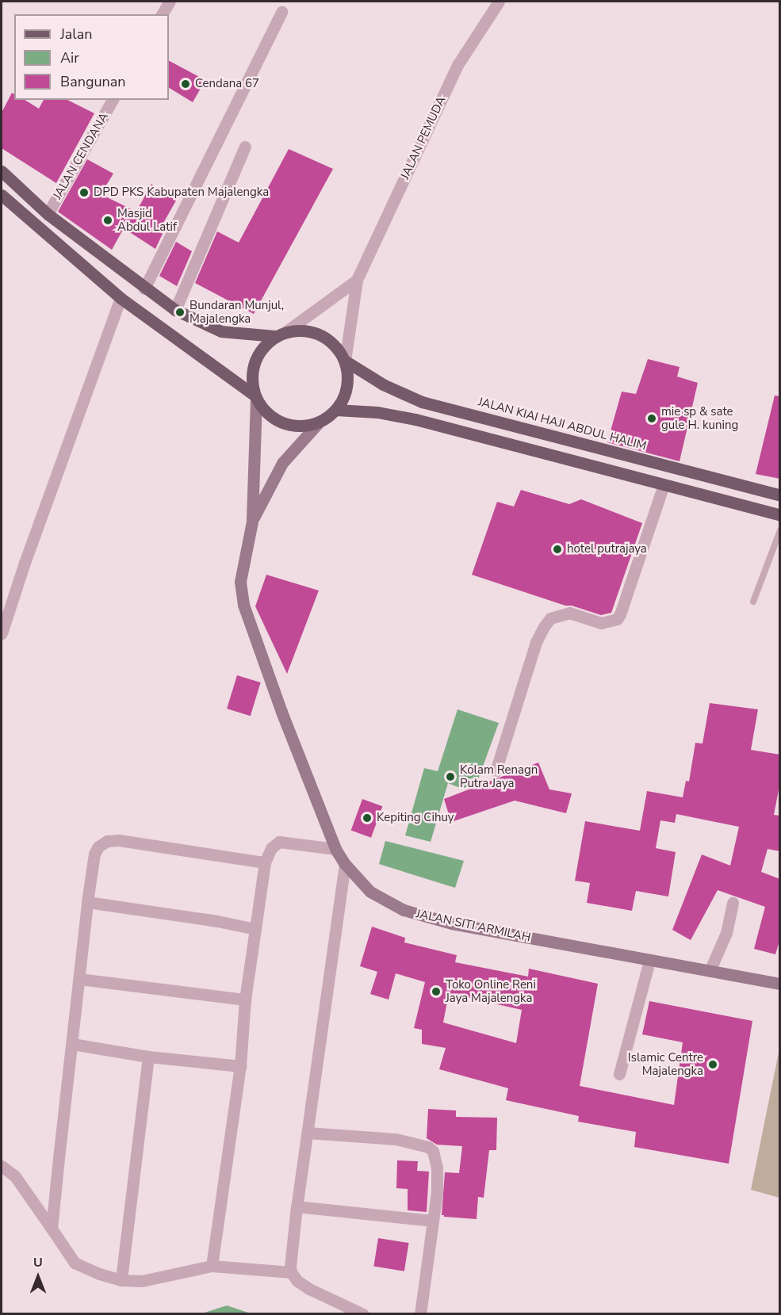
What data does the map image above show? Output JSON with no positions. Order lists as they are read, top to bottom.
{
  "streets": {
    "main road": ["JALAN KIAI HAJI ABDUL HALIM", "JALAN SITI ARMILAH"],
    "street": ["JALAN PEMUDA", "JALAN CENDANA"]
  },
  "places": [
    "Cendana 67",
    "DPD PKS Kabupaten Majalengka",
    "Masjid Abdul Latif",
    "Bundaran Munjul, Majalengka",
    "mie sp & sate gule H. kuning",
    "hotel putrajaya",
    "Kolam Renagn Putra Jaya",
    "Kepiting Cihuy",
    "Toko Online Reni Jaya Majalengka",
    "Islamic Centre Majalengka"
  ],
  "legend": ["Jalan", "Air", "Bangunan"],
  "north": "top"
}
